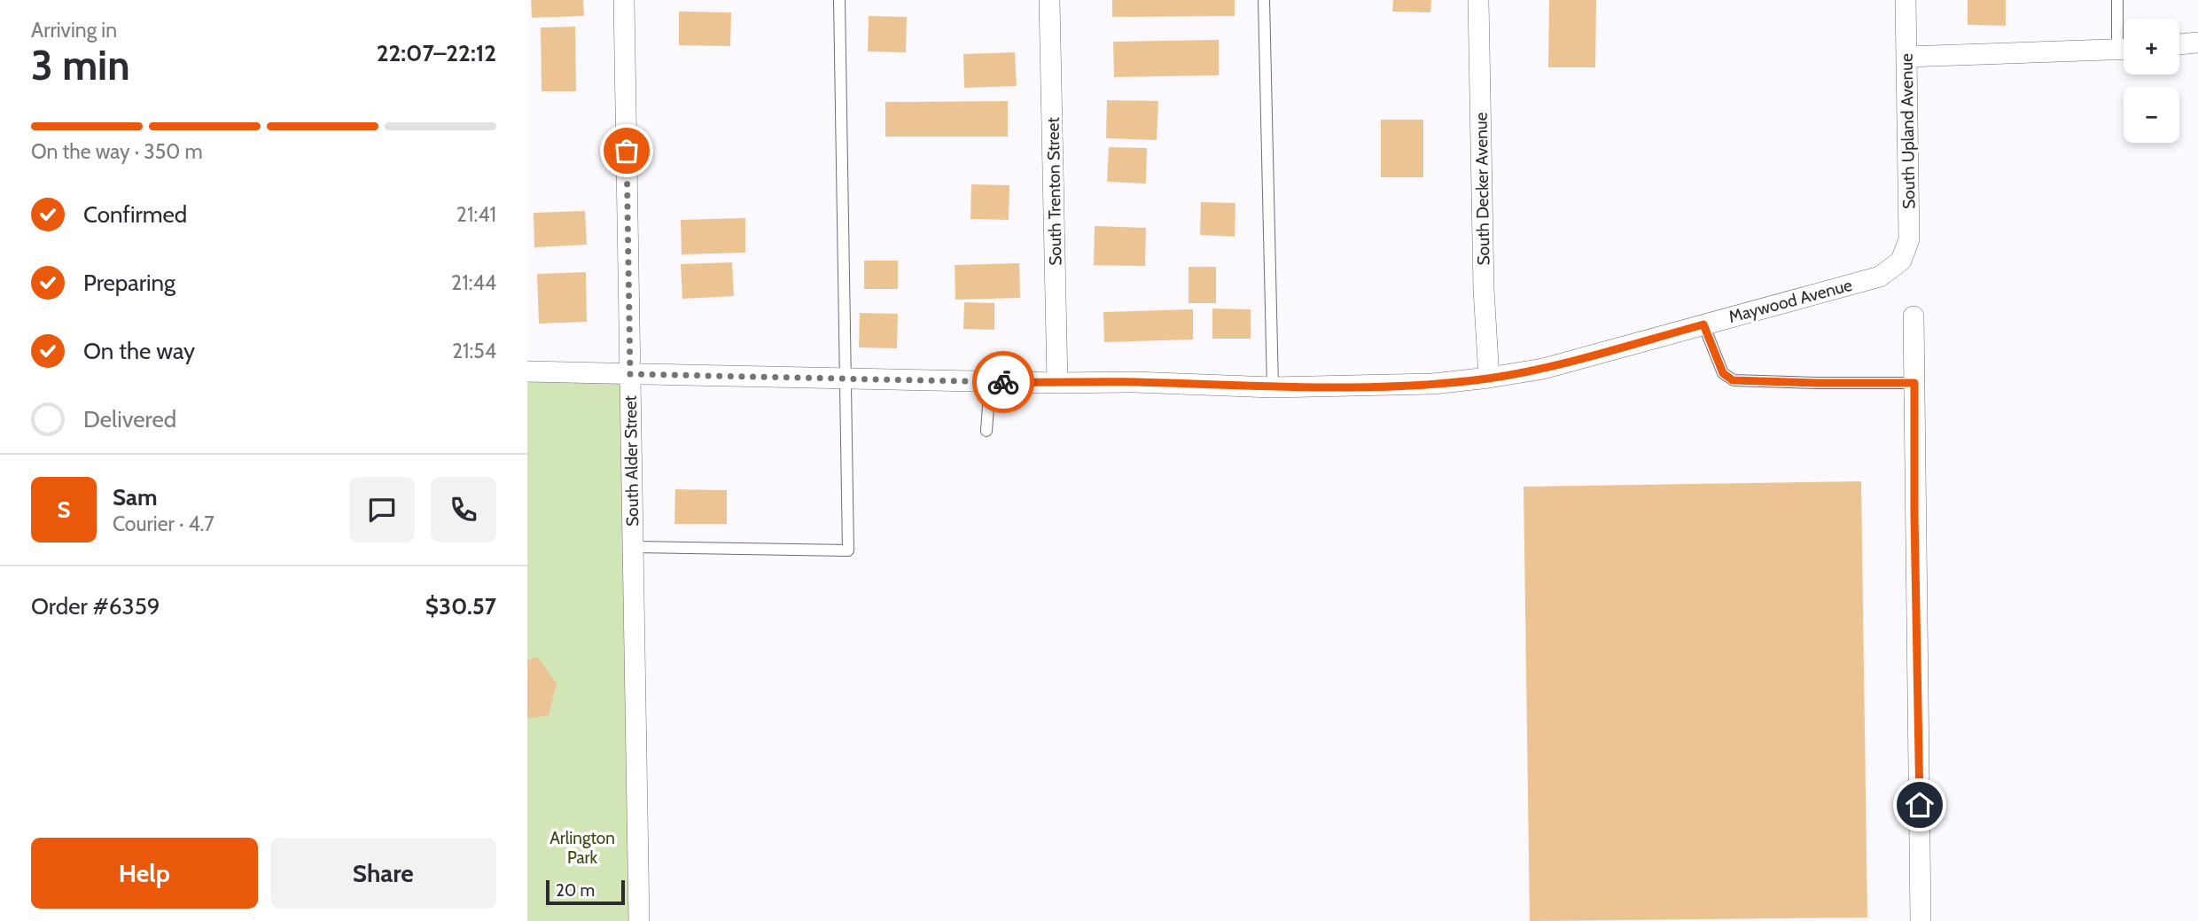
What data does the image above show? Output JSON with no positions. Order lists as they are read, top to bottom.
{
  "streets": {
    "street": [
      "South Upland Avenue",
      "South Decker Avenue",
      "South Trenton Street",
      "Maywood Avenue",
      "South Alder Street"
    ]
  },
  "crossings": [
    ["South Upland Avenue", "Maywood Avenue"],
    ["South Decker Avenue", "Maywood Avenue"],
    ["South Trenton Street", "Maywood Avenue"],
    ["Maywood Avenue", "South Alder Street"]
  ],
  "parks": ["Arlington Park"],
  "scale_bar": "20 m",
  "page": {
    "heading": ["3 min", "Arriving in", "22:07–22:12"],
    "panel": [
      "Sam",
      "Courier · 4.7",
      "Order #6359",
      "$30.57"
    ],
    "map_buttons": ["+", "−"],
    "bar": "On the way · 350 m",
    "list": [
      ["Confirmed", "21:41"],
      ["Preparing", "21:44"],
      ["On the way", "21:54"],
      "Delivered"
    ],
    "round": "S",
    "buttons": ["Help", "Share"],
    "scale": "20 m"
  }
}
